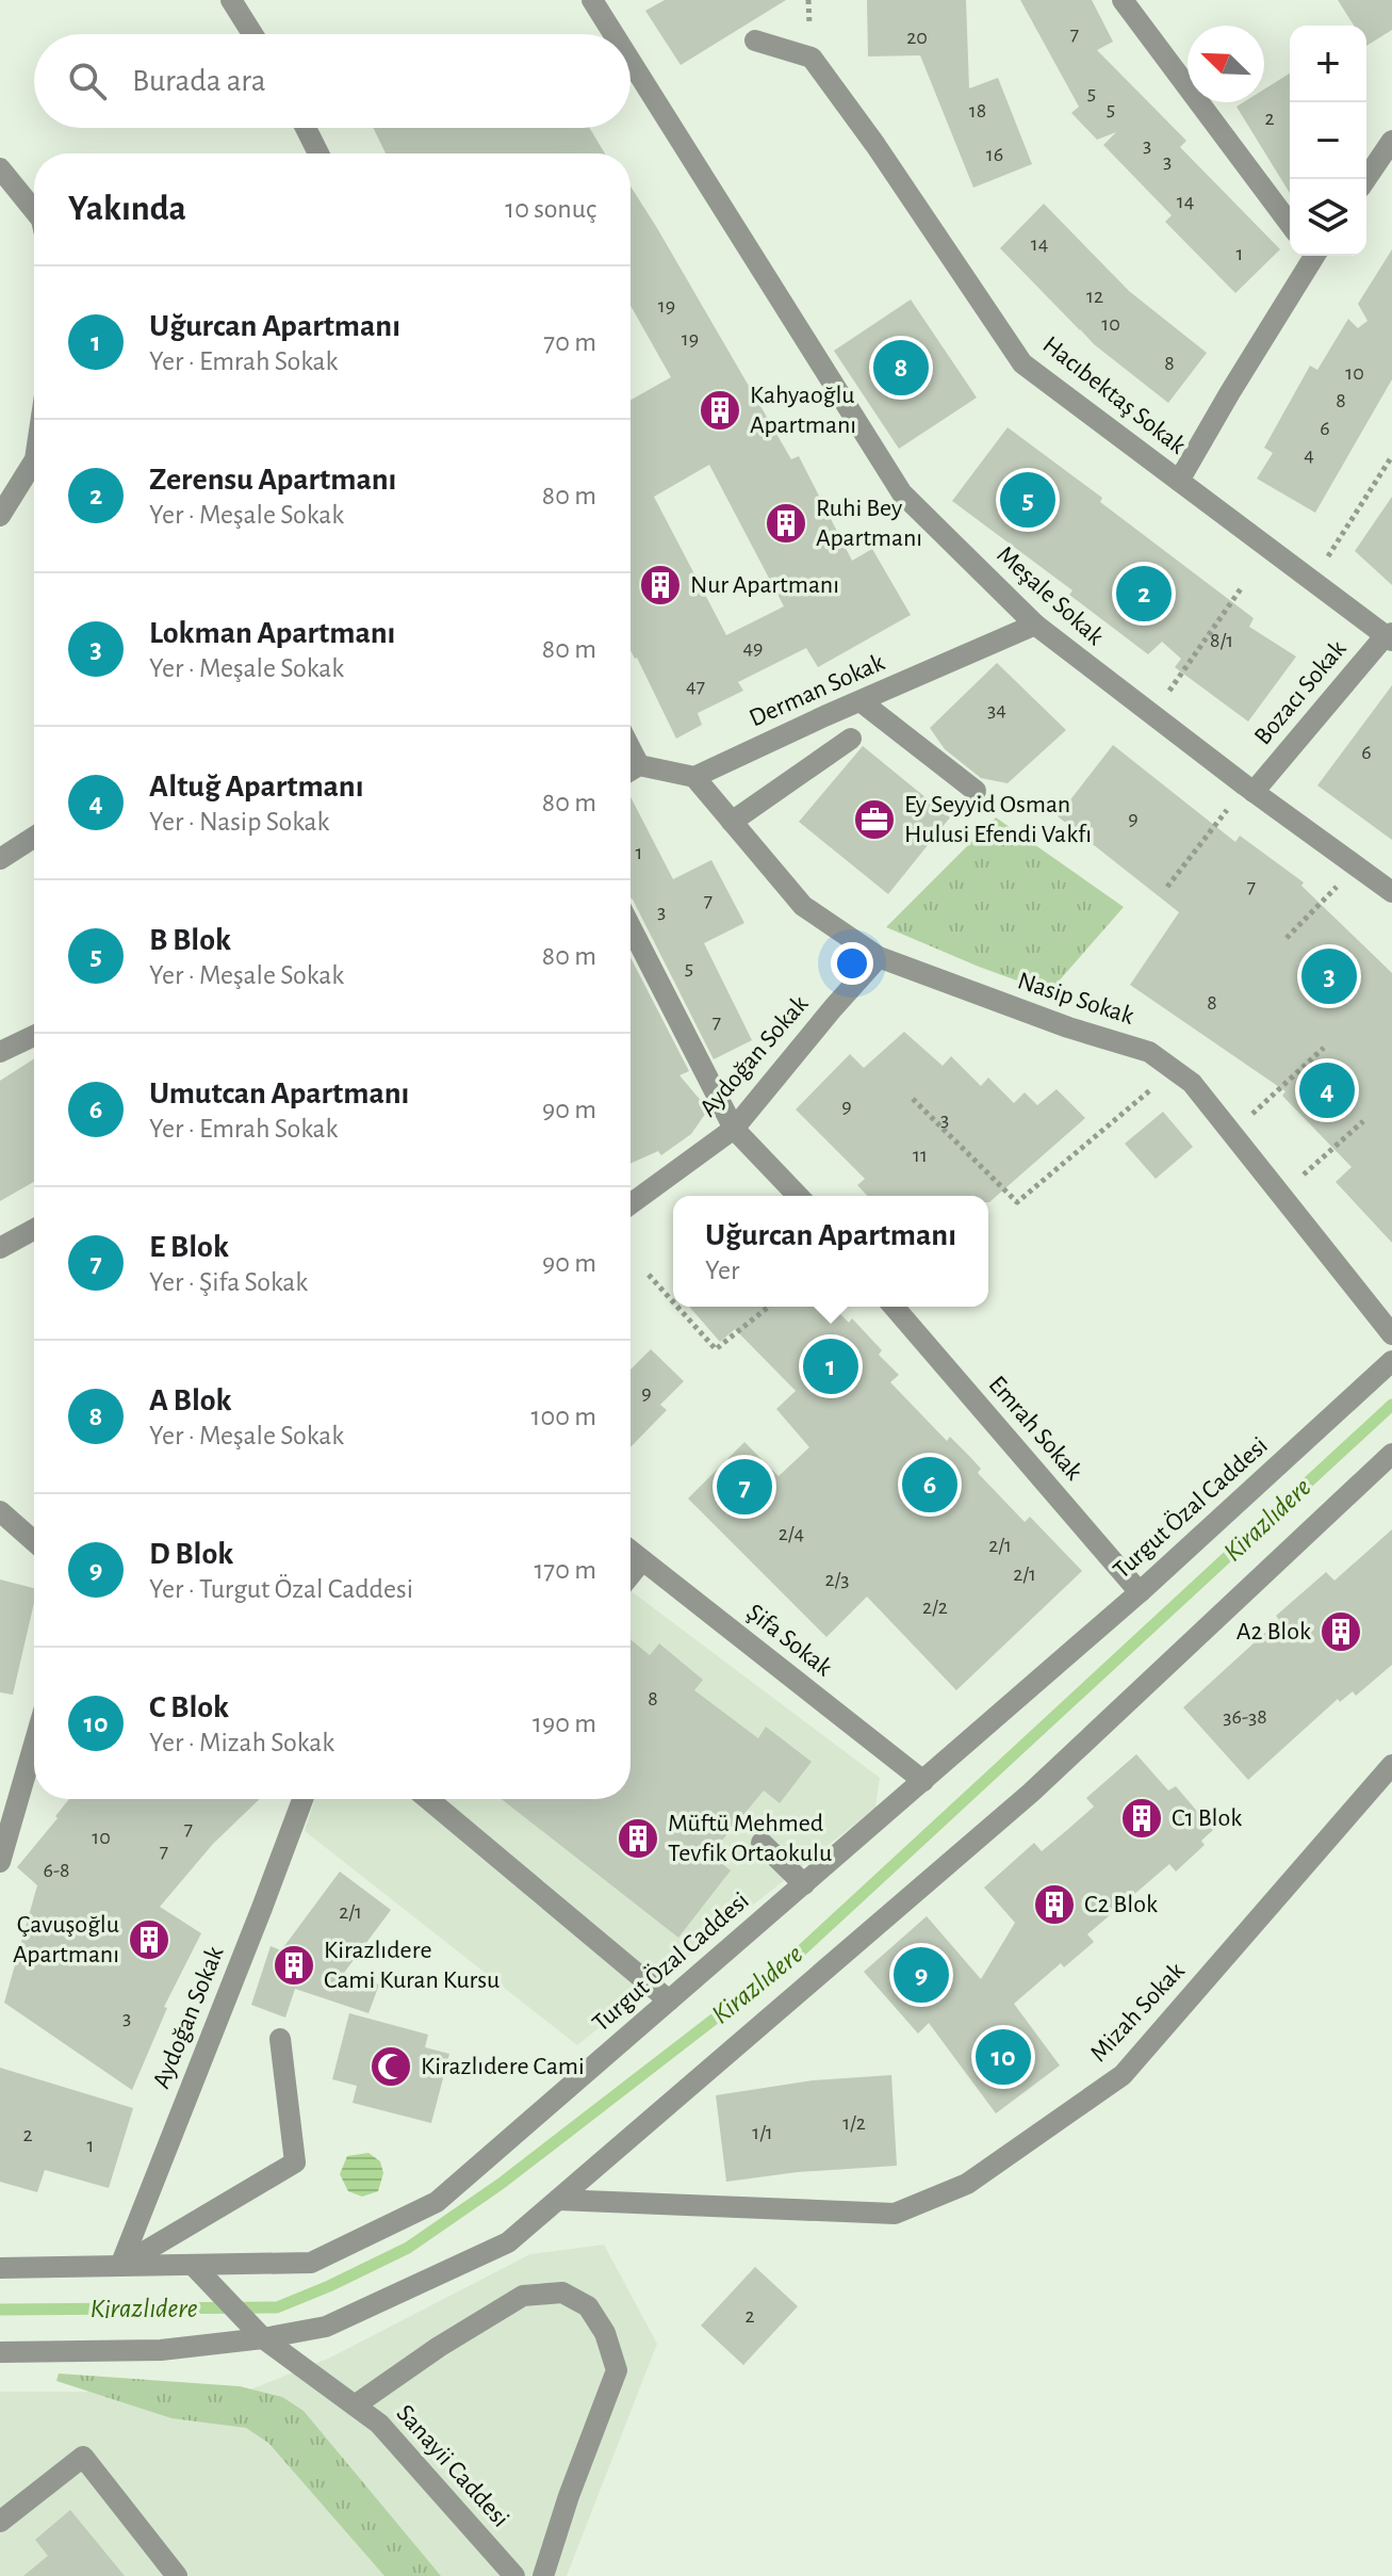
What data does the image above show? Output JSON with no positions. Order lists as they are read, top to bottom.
{
  "streets": {
    "street": [
      "Hacıbektaş Sokak",
      "Meşale Sokak",
      "Derman Sokak",
      "Bozacı Sokak",
      "Nasip Sokak",
      "Aydoğan Sokak",
      "Emrah Sokak",
      "Turgut Özal Caddesi",
      "Şifa Sokak",
      "Mizah Sokak",
      "Sanayii Caddesi"
    ]
  },
  "crossings": [
    ["Hacıbektaş Sokak", "Bozacı Sokak"],
    ["Meşale Sokak", "Derman Sokak"],
    ["Meşale Sokak", "Bozacı Sokak"],
    ["Derman Sokak", "Nasip Sokak"],
    ["Nasip Sokak", "Aydoğan Sokak"],
    ["Aydoğan Sokak", "Turgut Özal Caddesi"],
    ["Emrah Sokak", "Turgut Özal Caddesi"],
    ["Turgut Özal Caddesi", "Şifa Sokak"],
    ["Turgut Özal Caddesi", "Sanayii Caddesi"]
  ],
  "water": ["Kirazlıdere"],
  "places": {
    "building": [
      "Kahyaoğlu Apartmanı",
      "Ruhi Bey Apartmanı",
      "Nur Apartmanı",
      "A2 Blok",
      "C1 Blok",
      "Müftü Mehmed Tevfik Ortaokulu",
      "C2 Blok",
      "Çavuşoğlu Apartmanı",
      "Kirazlıdere Cami Kuran Kursu"
    ],
    "office": ["Ey Seyyid Osman Hulusi Efendi Vakfı"],
    "mosque": ["Kirazlıdere Cami"]
  },
  "house_numbers": [
    "7",
    "20",
    "5",
    "5",
    "18",
    "2",
    "3",
    "16",
    "3",
    "14",
    "14",
    "1",
    "12",
    "19",
    "10",
    "19",
    "8",
    "10",
    "8",
    "6",
    "4",
    "8/1",
    "49",
    "47",
    "34",
    "6",
    "9",
    "1",
    "7",
    "7",
    "3",
    "5",
    "8",
    "7",
    "9",
    "3",
    "11",
    "9",
    "2/4",
    "2/1",
    "2/1",
    "2/3",
    "2/2",
    "8",
    "36-38",
    "7",
    "10",
    "7",
    "6-8",
    "2/1",
    "3",
    "1/2",
    "1/1",
    "2",
    "1",
    "2"
  ],
  "north": "top left",
  "page": {
    "map_buttons": ["+", "−"],
    "search": "Burada ara",
    "heading": ["Yakında", "10 sonuç"],
    "list": [
      {
        "mark": "1",
        "name": "Uğurcan Apartmanı",
        "note": "Yer · Emrah Sokak",
        "value": "70 m"
      },
      {
        "mark": "2",
        "name": "Zerensu Apartmanı",
        "note": "Yer · Meşale Sokak",
        "value": "80 m"
      },
      {
        "mark": "3",
        "name": "Lokman Apartmanı",
        "note": "Yer · Meşale Sokak",
        "value": "80 m"
      },
      {
        "mark": "4",
        "name": "Altuğ Apartmanı",
        "note": "Yer · Nasip Sokak",
        "value": "80 m"
      },
      {
        "mark": "5",
        "name": "B Blok",
        "note": "Yer · Meşale Sokak",
        "value": "80 m"
      },
      {
        "mark": "6",
        "name": "Umutcan Apartmanı",
        "note": "Yer · Emrah Sokak",
        "value": "90 m"
      },
      {
        "mark": "7",
        "name": "E Blok",
        "note": "Yer · Şifa Sokak",
        "value": "90 m"
      },
      {
        "mark": "8",
        "name": "A Blok",
        "note": "Yer · Meşale Sokak",
        "value": "100 m"
      },
      {
        "mark": "9",
        "name": "D Blok",
        "note": "Yer · Turgut Özal Caddesi",
        "value": "170 m"
      },
      {
        "mark": "10",
        "name": "C Blok",
        "note": "Yer · Mizah Sokak",
        "value": "190 m"
      }
    ],
    "pins": [
      "8",
      "5",
      "2",
      "3",
      "4",
      "1",
      "6",
      "7",
      "9",
      "10"
    ],
    "popup": ["Uğurcan Apartmanı", "Yer"]
  }
}
